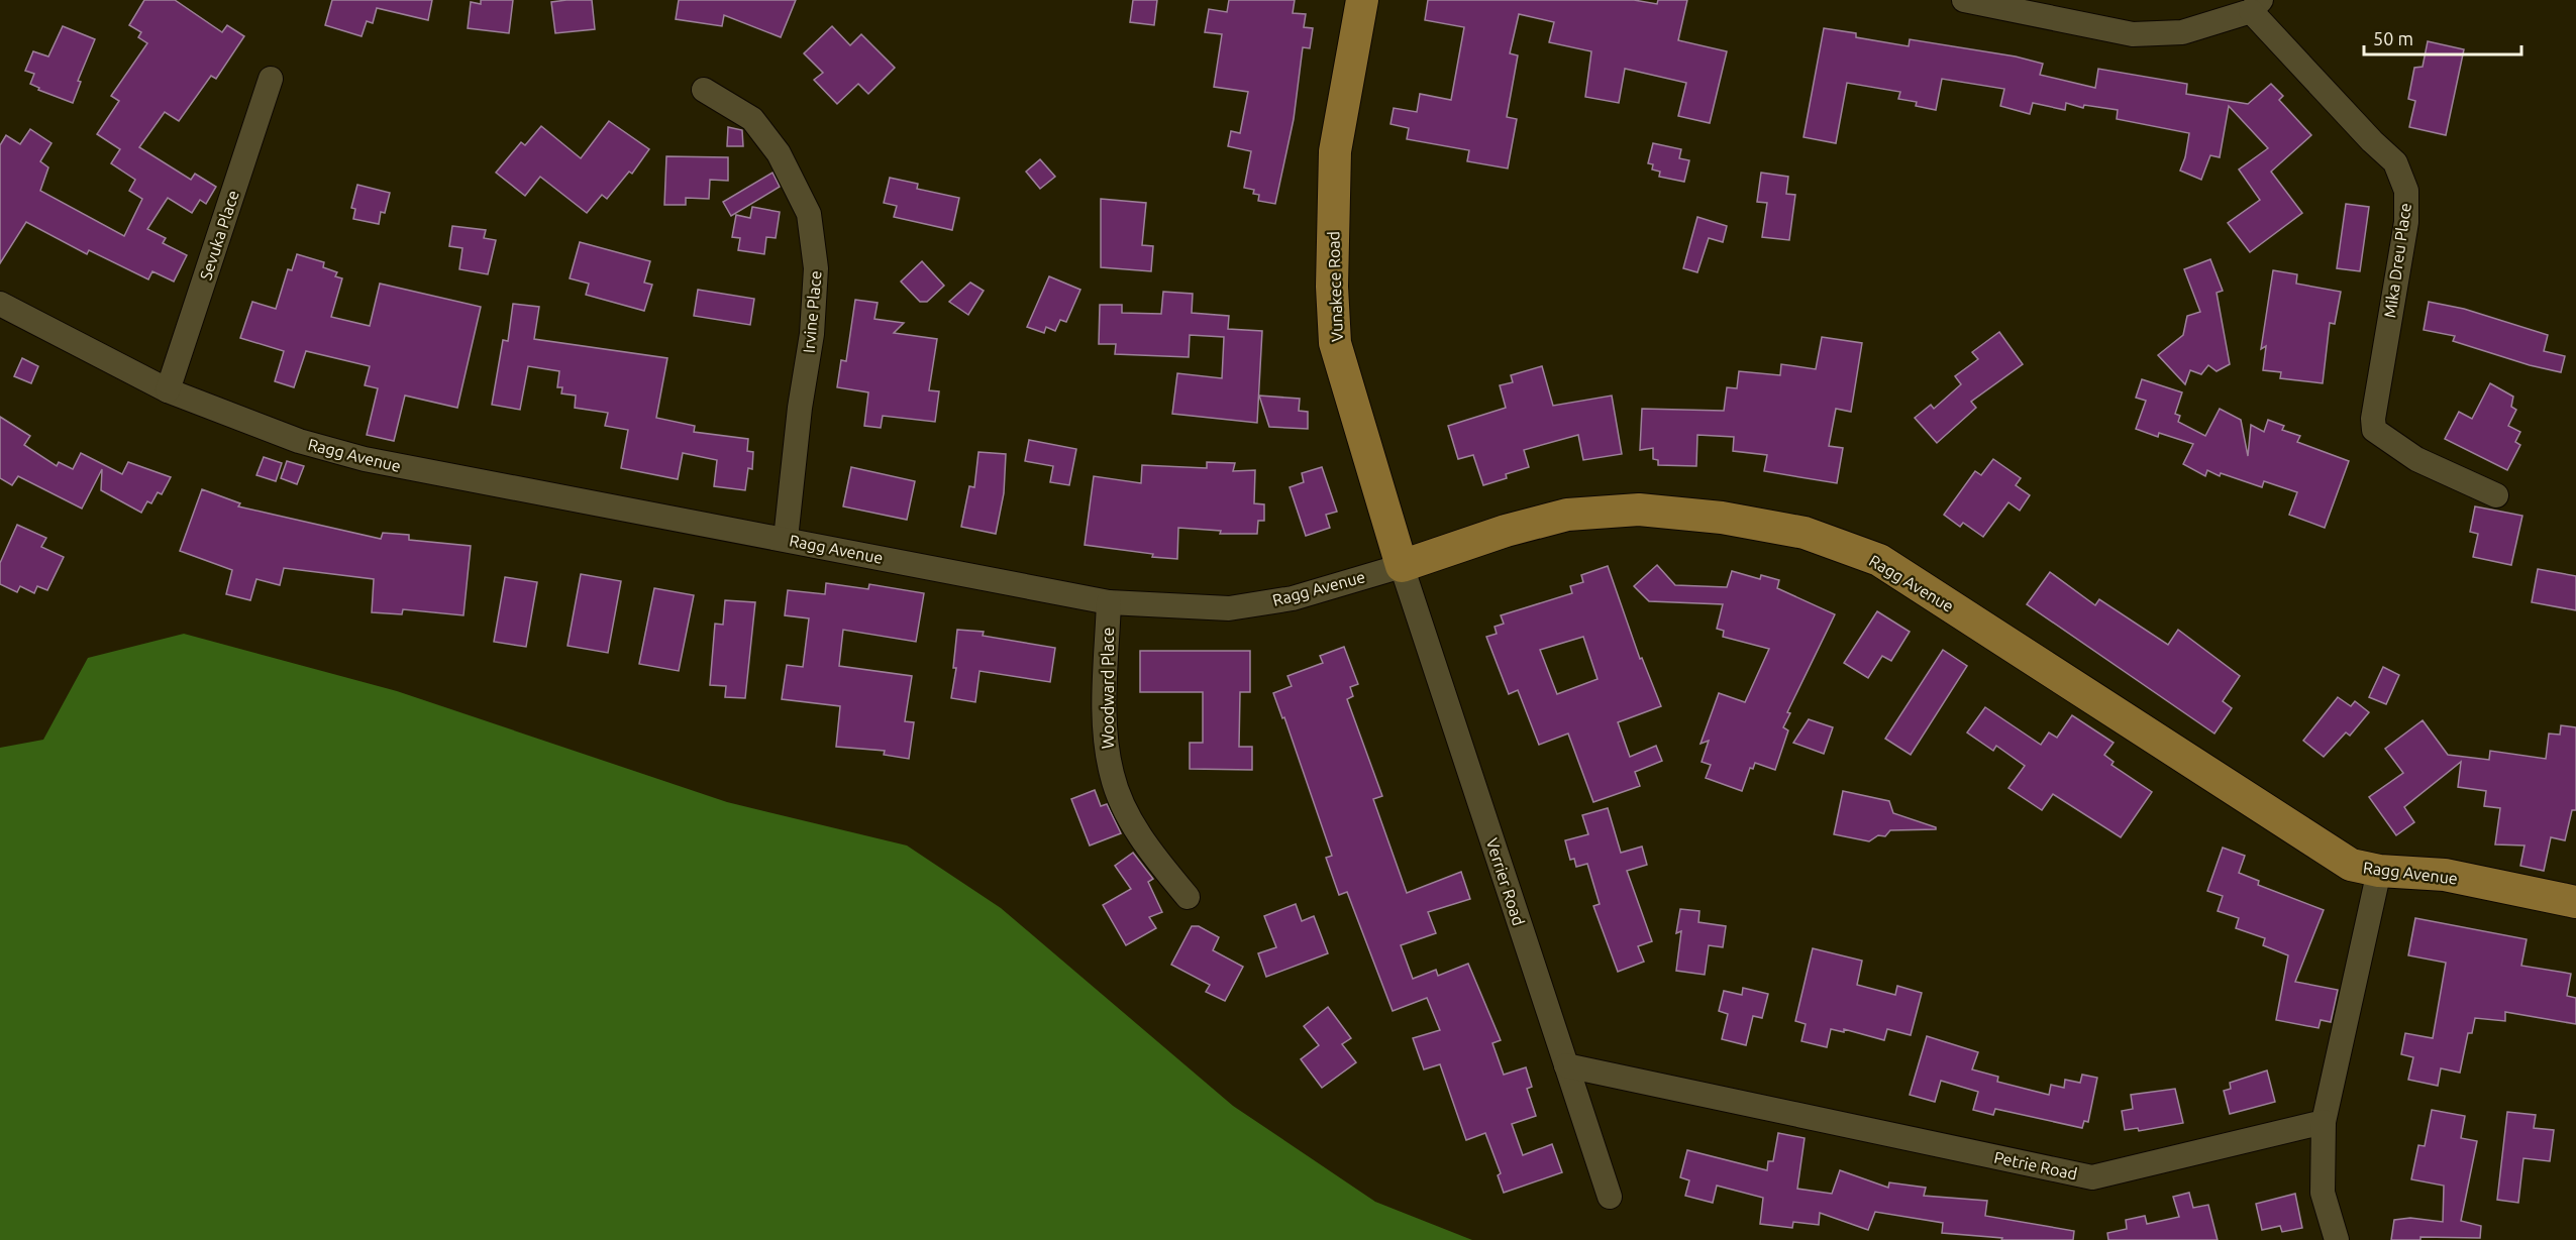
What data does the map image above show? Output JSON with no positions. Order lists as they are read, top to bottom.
{
  "streets": {
    "main road": ["Vunakece Road", "Ragg Avenue"],
    "street": [
      "Sevuka Place",
      "Mika Dreu Place",
      "Irvine Place",
      "Woodward Place",
      "Verrier Road",
      "Petrie Road"
    ]
  },
  "crossings": [
    ["Sevuka Place", "Ragg Avenue"],
    ["Vunakece Road", "Ragg Avenue"],
    ["Vunakece Road", "Verrier Road"],
    ["Irvine Place", "Ragg Avenue"],
    ["Ragg Avenue", "Woodward Place"],
    ["Ragg Avenue", "Verrier Road"],
    ["Verrier Road", "Petrie Road"]
  ],
  "scale_bar": "50 m"
}
